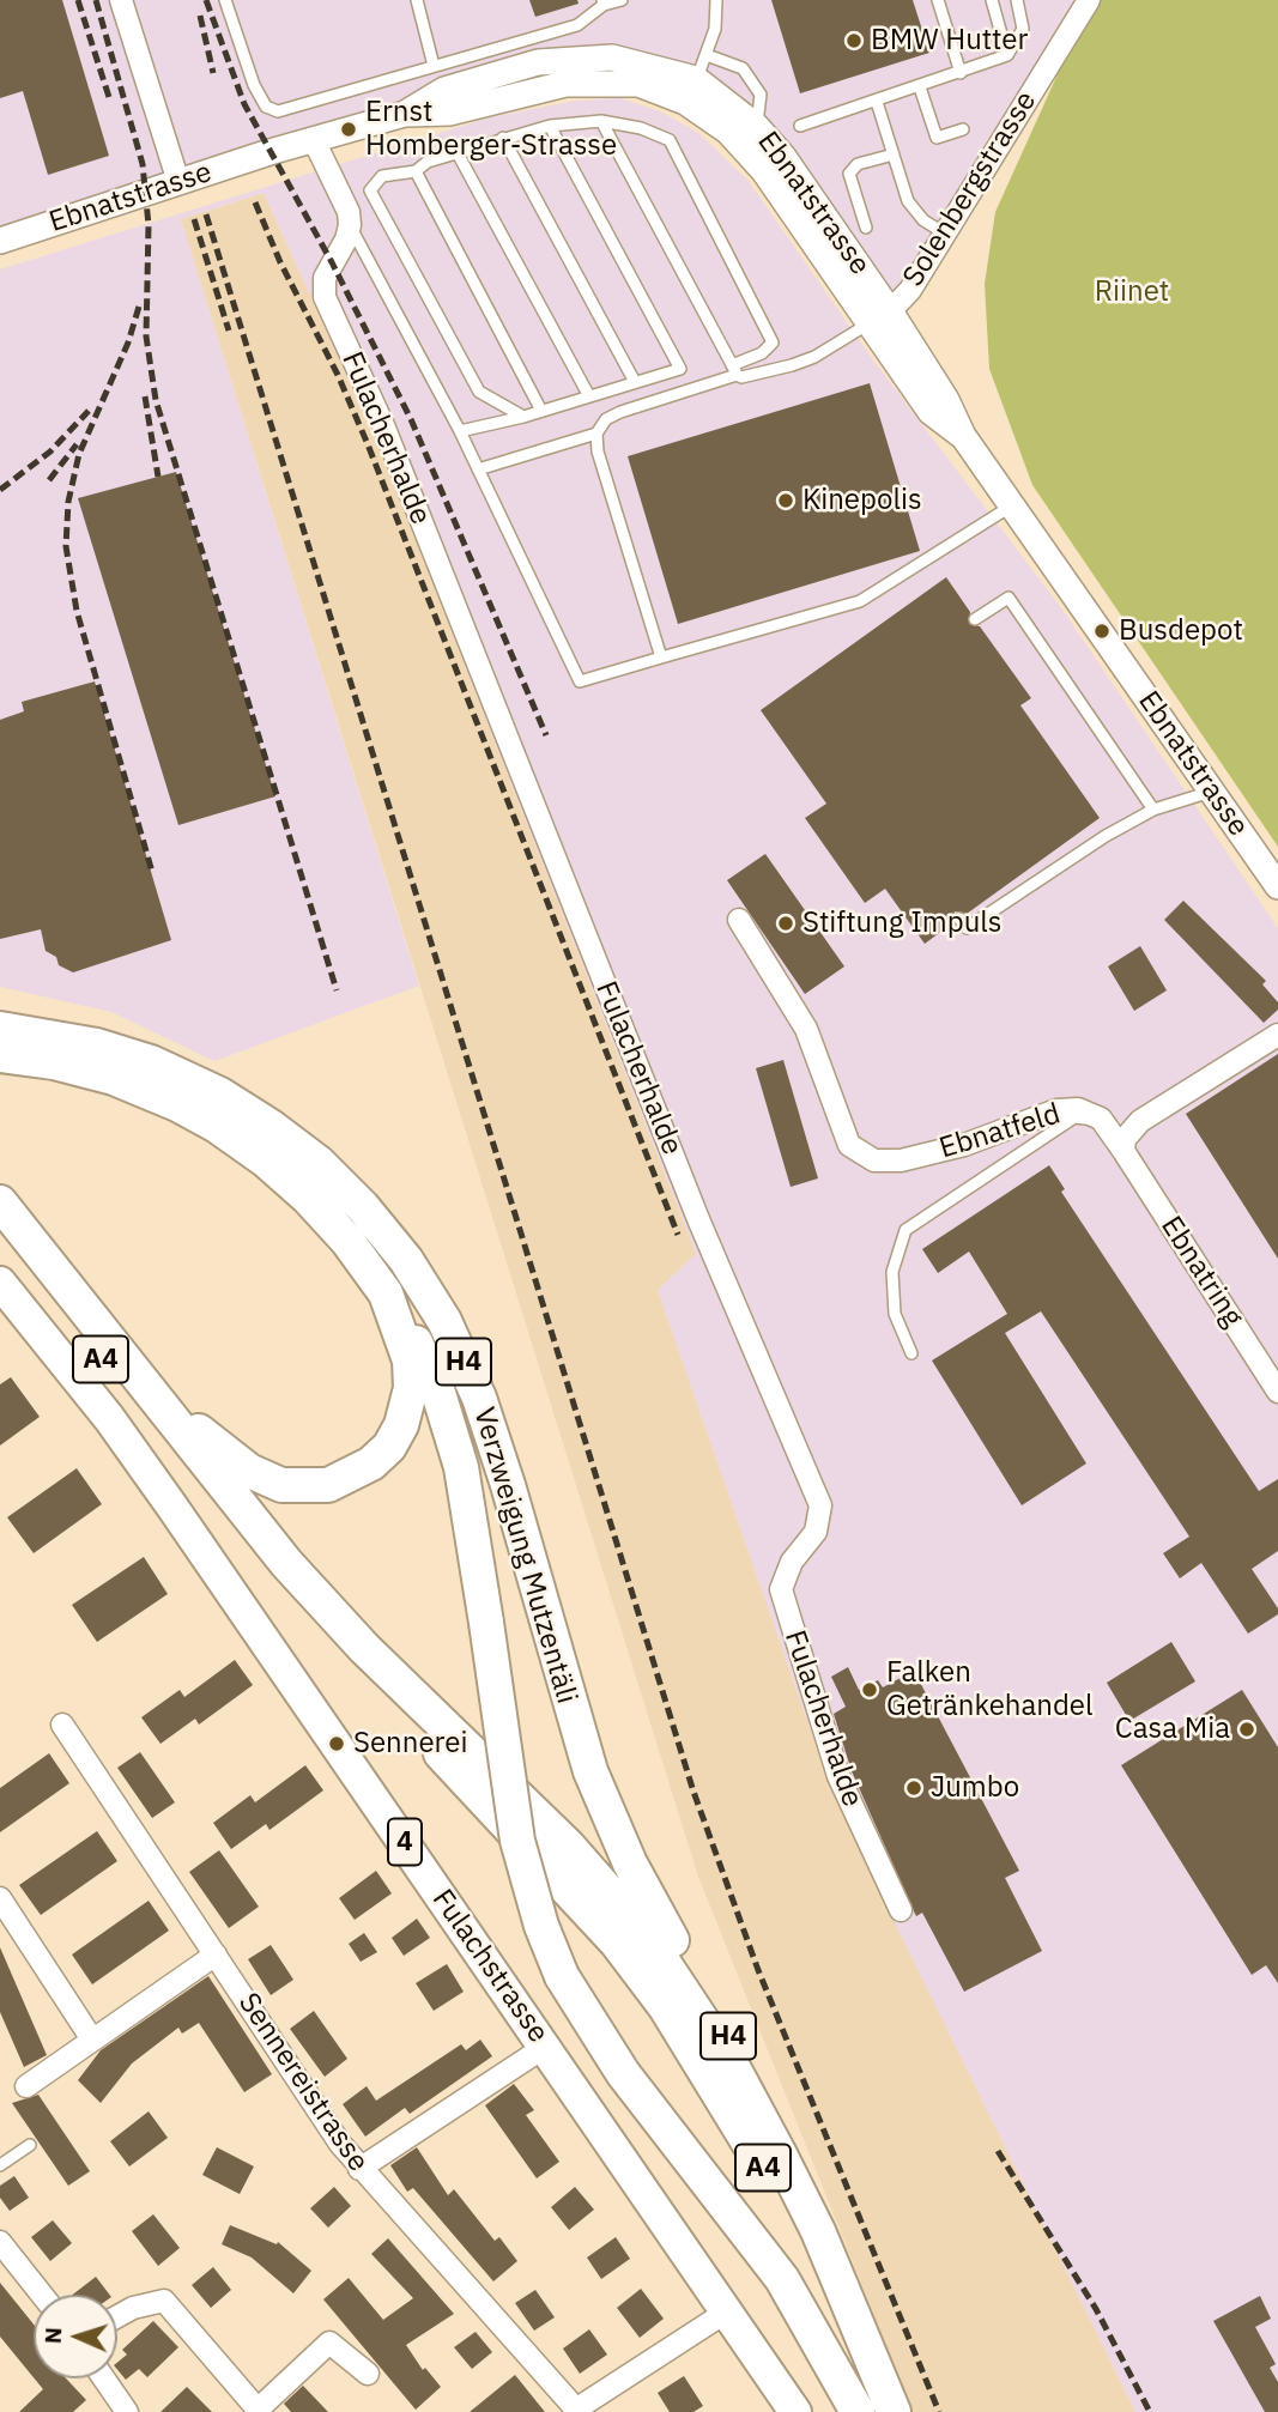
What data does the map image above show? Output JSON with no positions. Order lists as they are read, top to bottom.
{
  "streets": {
    "highway": ["A4", "H4", "Verzweigung Mutzentäli"],
    "main road": ["4", "Fulachstrasse"],
    "street": [
      "Solenbergstrasse",
      "Ebnatstrasse",
      "Fulacherhalde",
      "Ebnatfeld",
      "Ebnatring",
      "Sennereistrasse"
    ]
  },
  "crossings": [
    ["Solenbergstrasse", "Ebnatstrasse"],
    ["Ebnatstrasse", "Fulacherhalde"],
    ["Ebnatfeld", "Ebnatring"],
    ["A4", "H4"],
    ["A4", "Verzweigung Mutzentäli"],
    ["H4", "Verzweigung Mutzentäli"]
  ],
  "parks": ["Riinet"],
  "places": [
    "BMW Hutter",
    "Ernst Homberger-Strasse",
    "Kinepolis",
    "Busdepot",
    "Stiftung Impuls",
    "Falken Getränkehandel",
    "Casa Mia",
    "Sennerei",
    "Jumbo"
  ],
  "north": "left"
}
